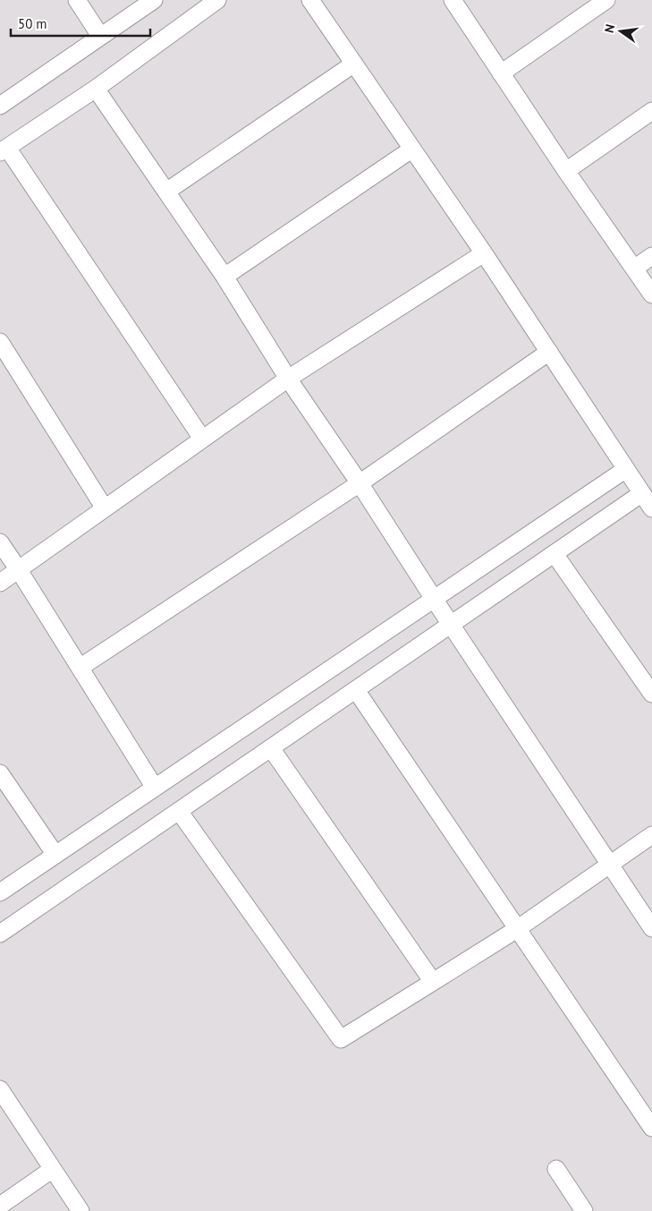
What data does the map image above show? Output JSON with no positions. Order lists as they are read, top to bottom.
{
  "scale_bar": "50 m",
  "north": "left"
}
